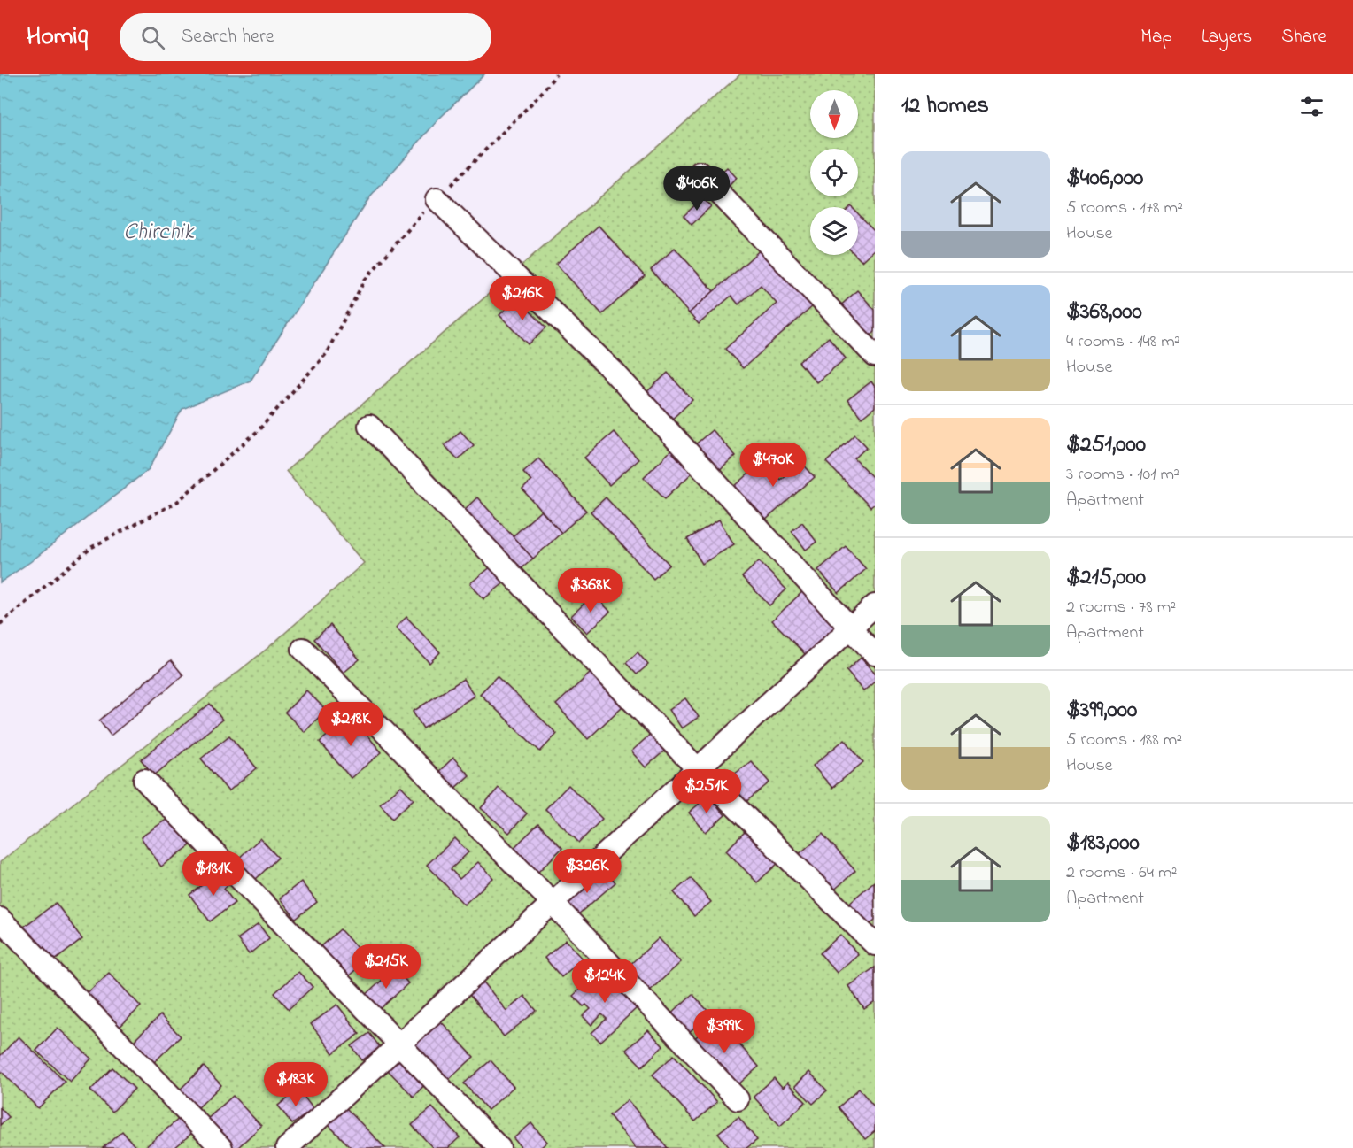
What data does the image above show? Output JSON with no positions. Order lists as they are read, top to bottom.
{
  "water": ["Chirchik"],
  "north": "bottom",
  "page": {
    "header": "Homiq",
    "search": "Search here",
    "nav": ["Map", "Layers", "Share"],
    "heading": "12 homes",
    "list": [
      {
        "name": "$406,000",
        "note": "5 rooms · 178 m² · House"
      },
      {
        "name": "$368,000",
        "note": "4 rooms · 148 m² · House"
      },
      {
        "name": "$251,000",
        "note": "3 rooms · 101 m² · Apartment"
      },
      {
        "name": "$215,000",
        "note": "2 rooms · 78 m² · Apartment"
      },
      {
        "name": "$399,000",
        "note": "5 rooms · 188 m² · House"
      },
      {
        "name": "$183,000",
        "note": "2 rooms · 64 m² · Apartment"
      }
    ],
    "price": [
      "$406K",
      "$216K",
      "$470K",
      "$368K",
      "$218K",
      "$251K",
      "$326K",
      "$181K",
      "$215K",
      "$124K",
      "$399K",
      "$183K"
    ]
  }
}
